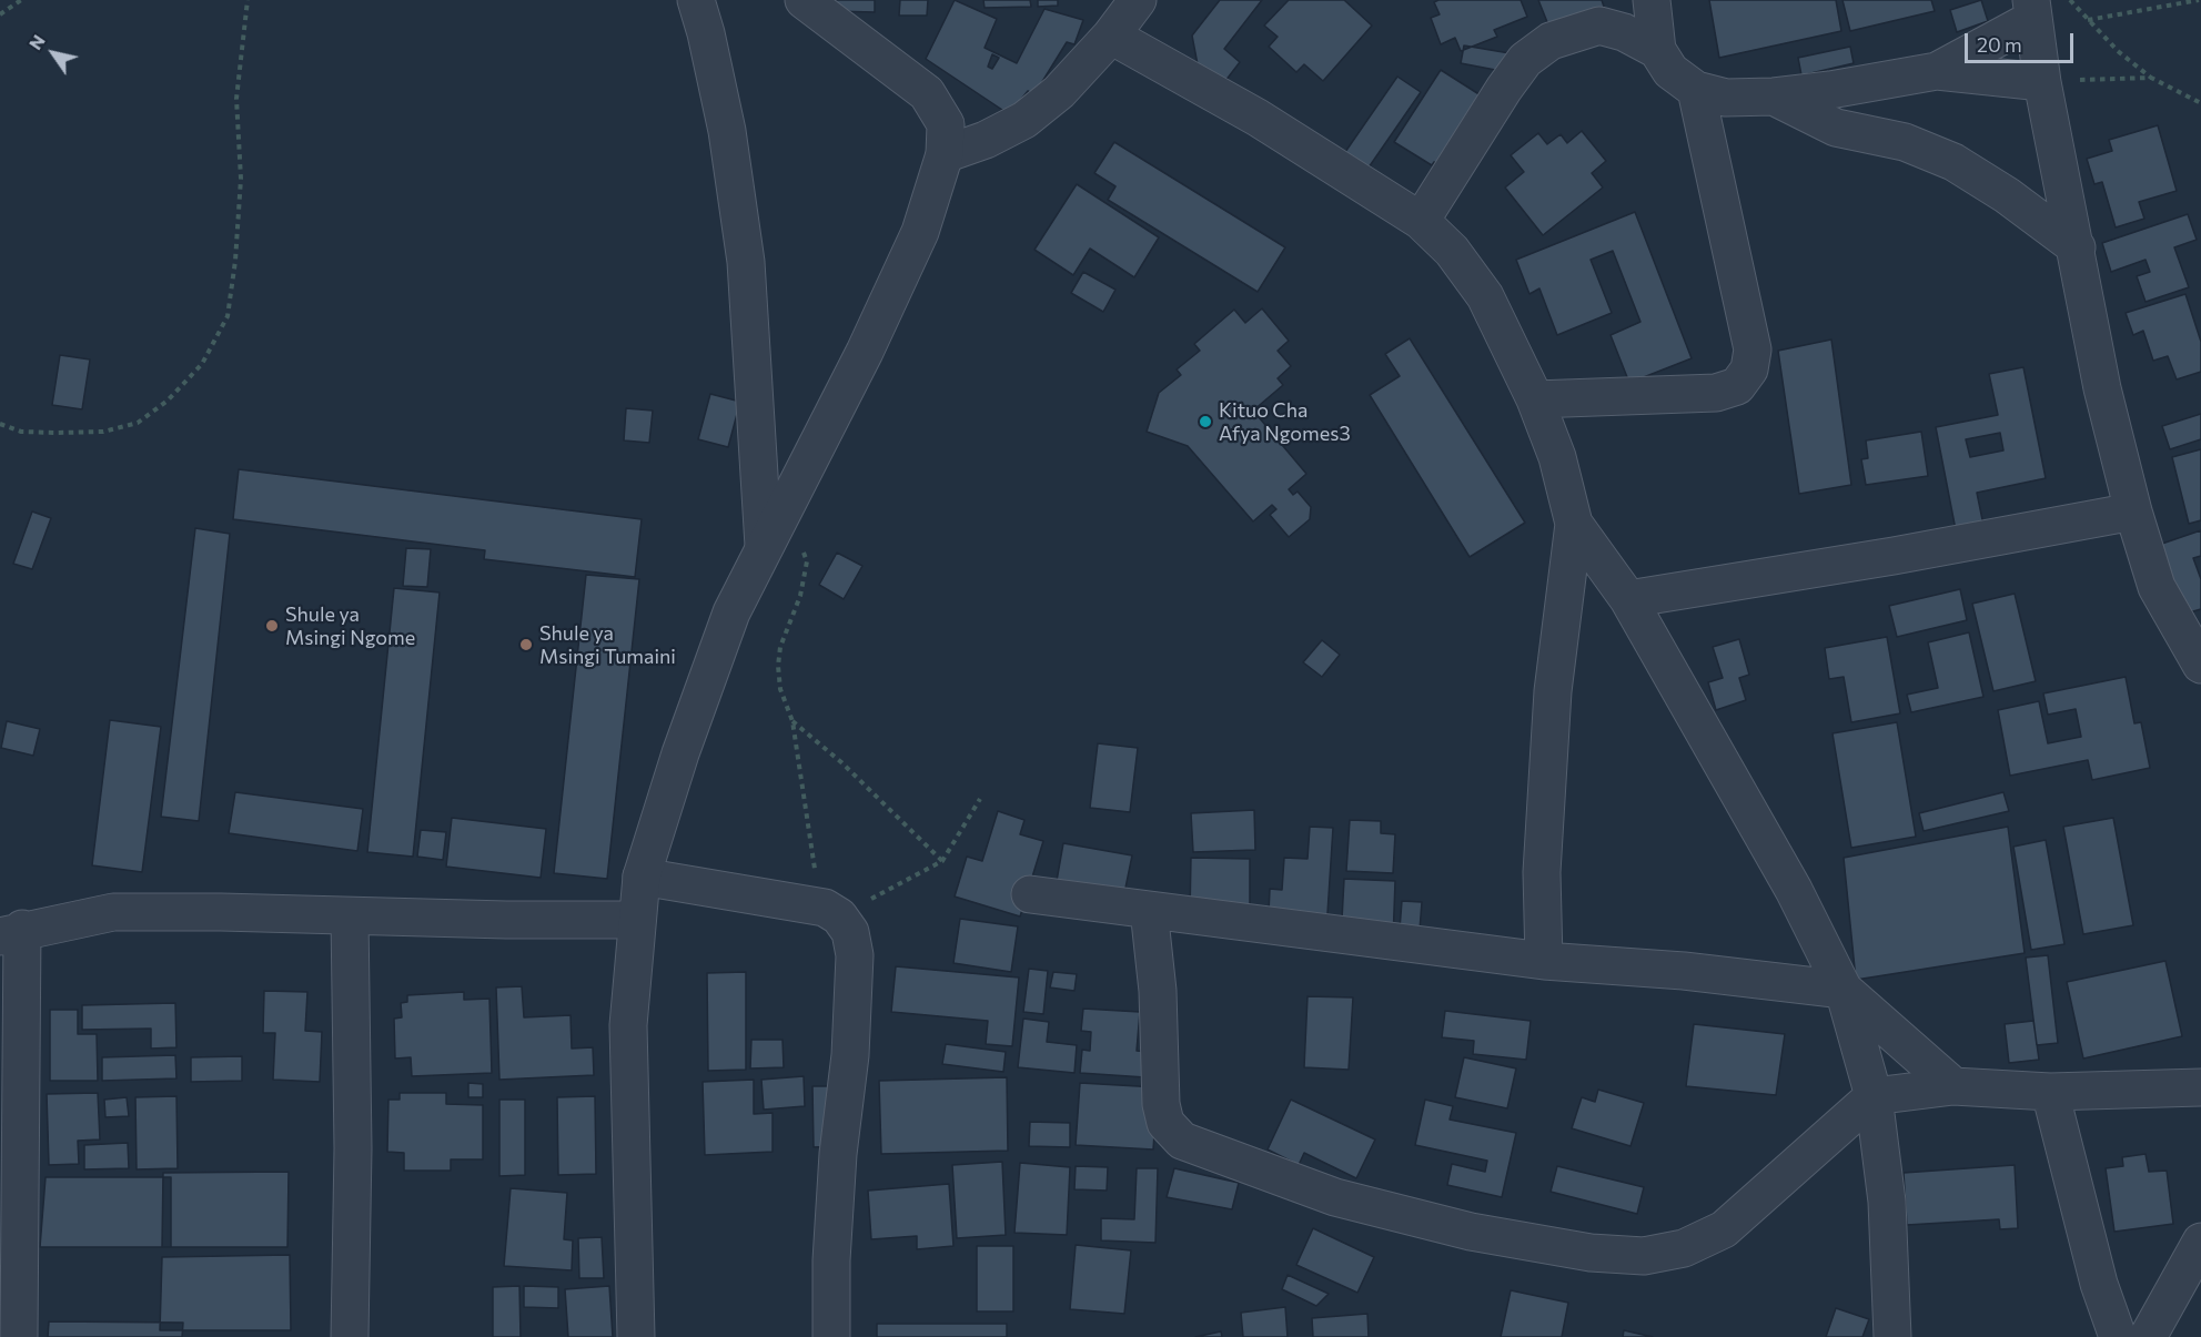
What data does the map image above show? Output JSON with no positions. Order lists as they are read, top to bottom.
{
  "places": ["Kituo Cha Afya Ngomes3", "Shule ya Msingi Ngome", "Shule ya Msingi Tumaini"],
  "scale_bar": "20 m",
  "north": "top left"
}
